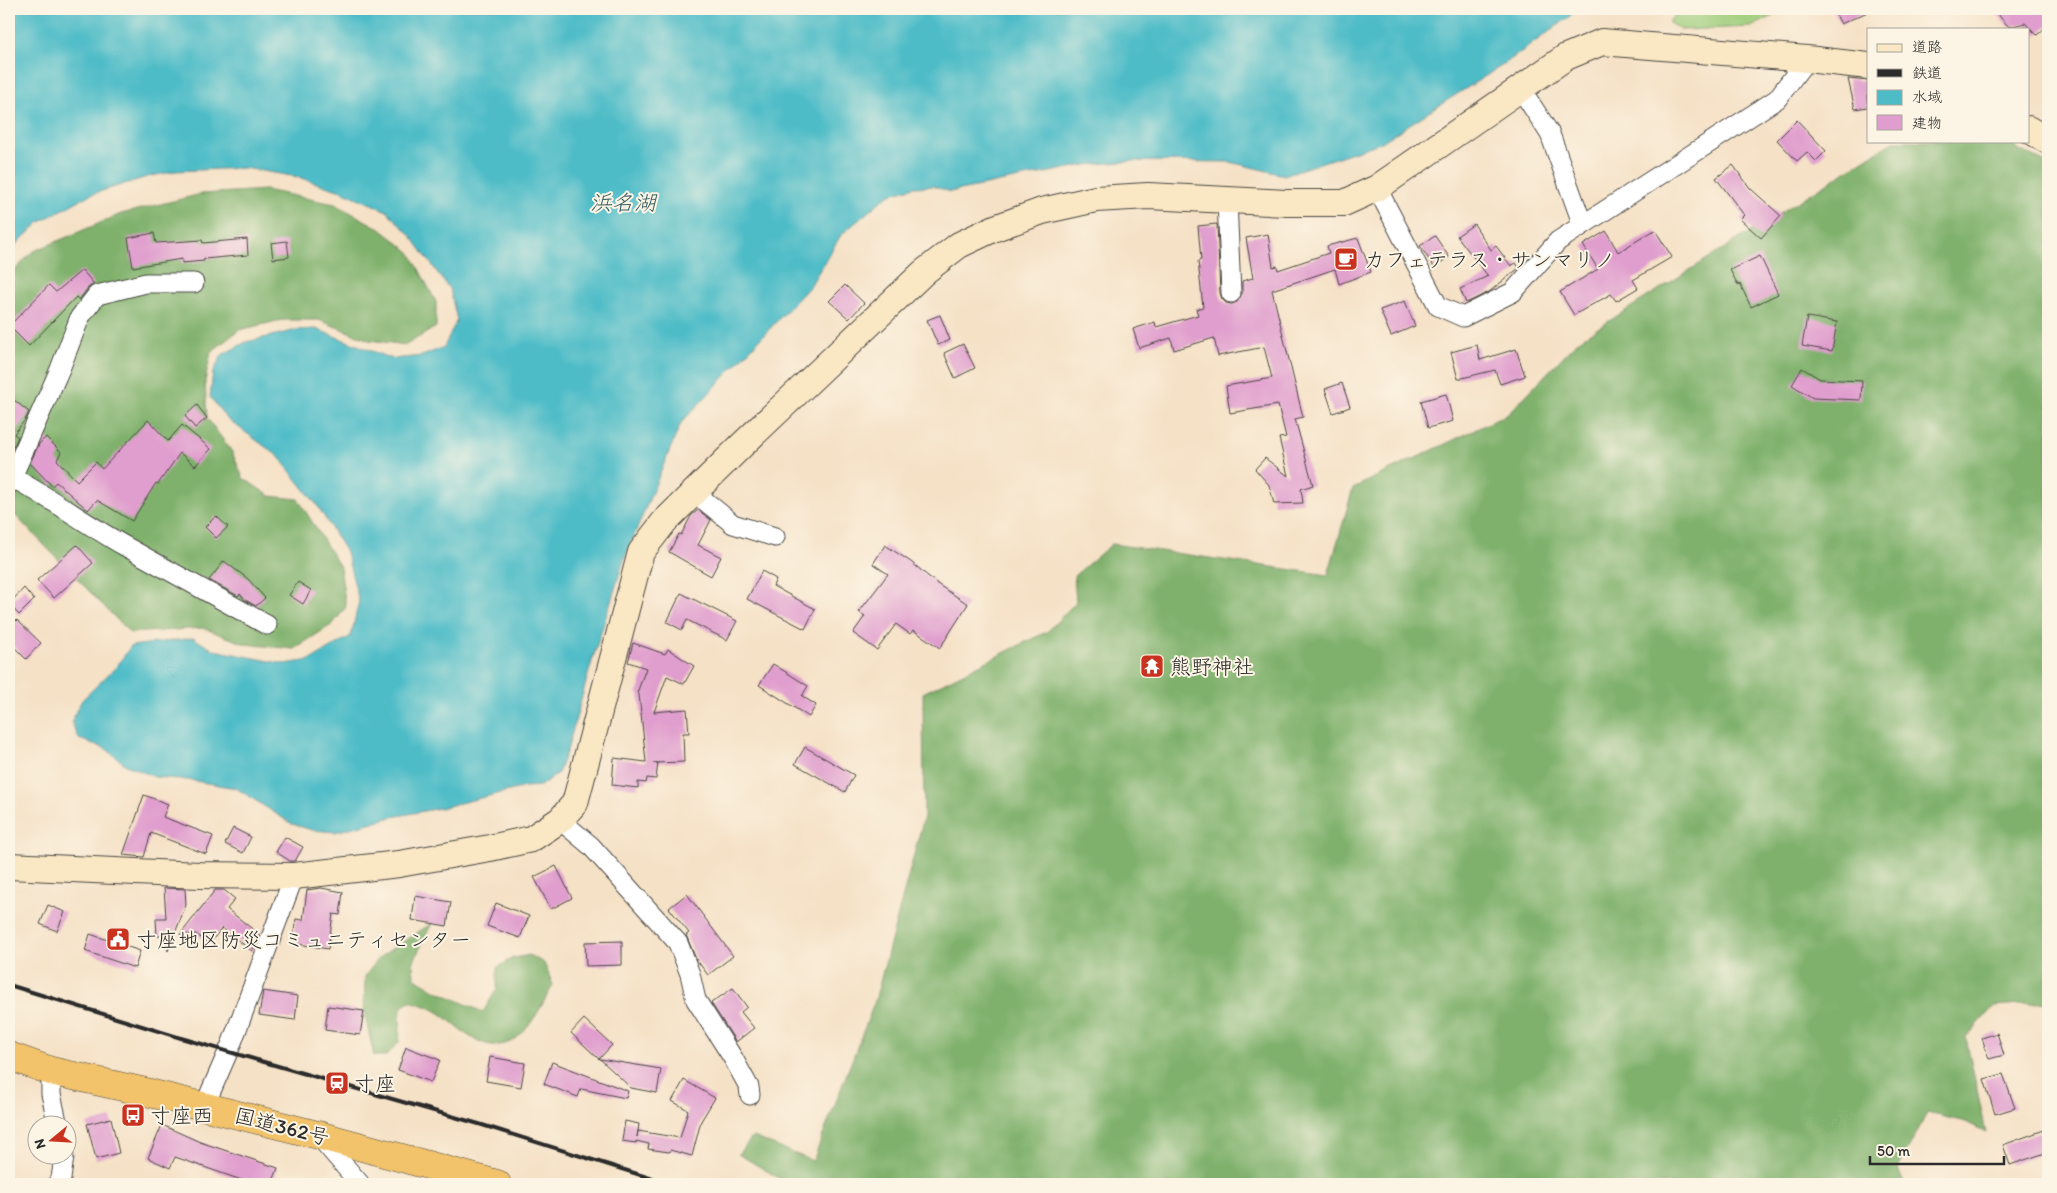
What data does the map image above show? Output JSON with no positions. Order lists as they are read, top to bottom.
{
  "streets": {
    "highway": ["国道362号"]
  },
  "water": ["浜名湖"],
  "places": {
    "cafe": ["カフェテラス・サンマリノ"],
    "temple": ["熊野神社"],
    "public building": ["寸座地区防災コミュニティセンター"],
    "station": ["寸座"],
    "bus stop": ["寸座西"]
  },
  "legend": [
    "道路",
    "鉄道",
    "水域",
    "建物"
  ],
  "scale_bar": "50 m",
  "north": "left"
}
